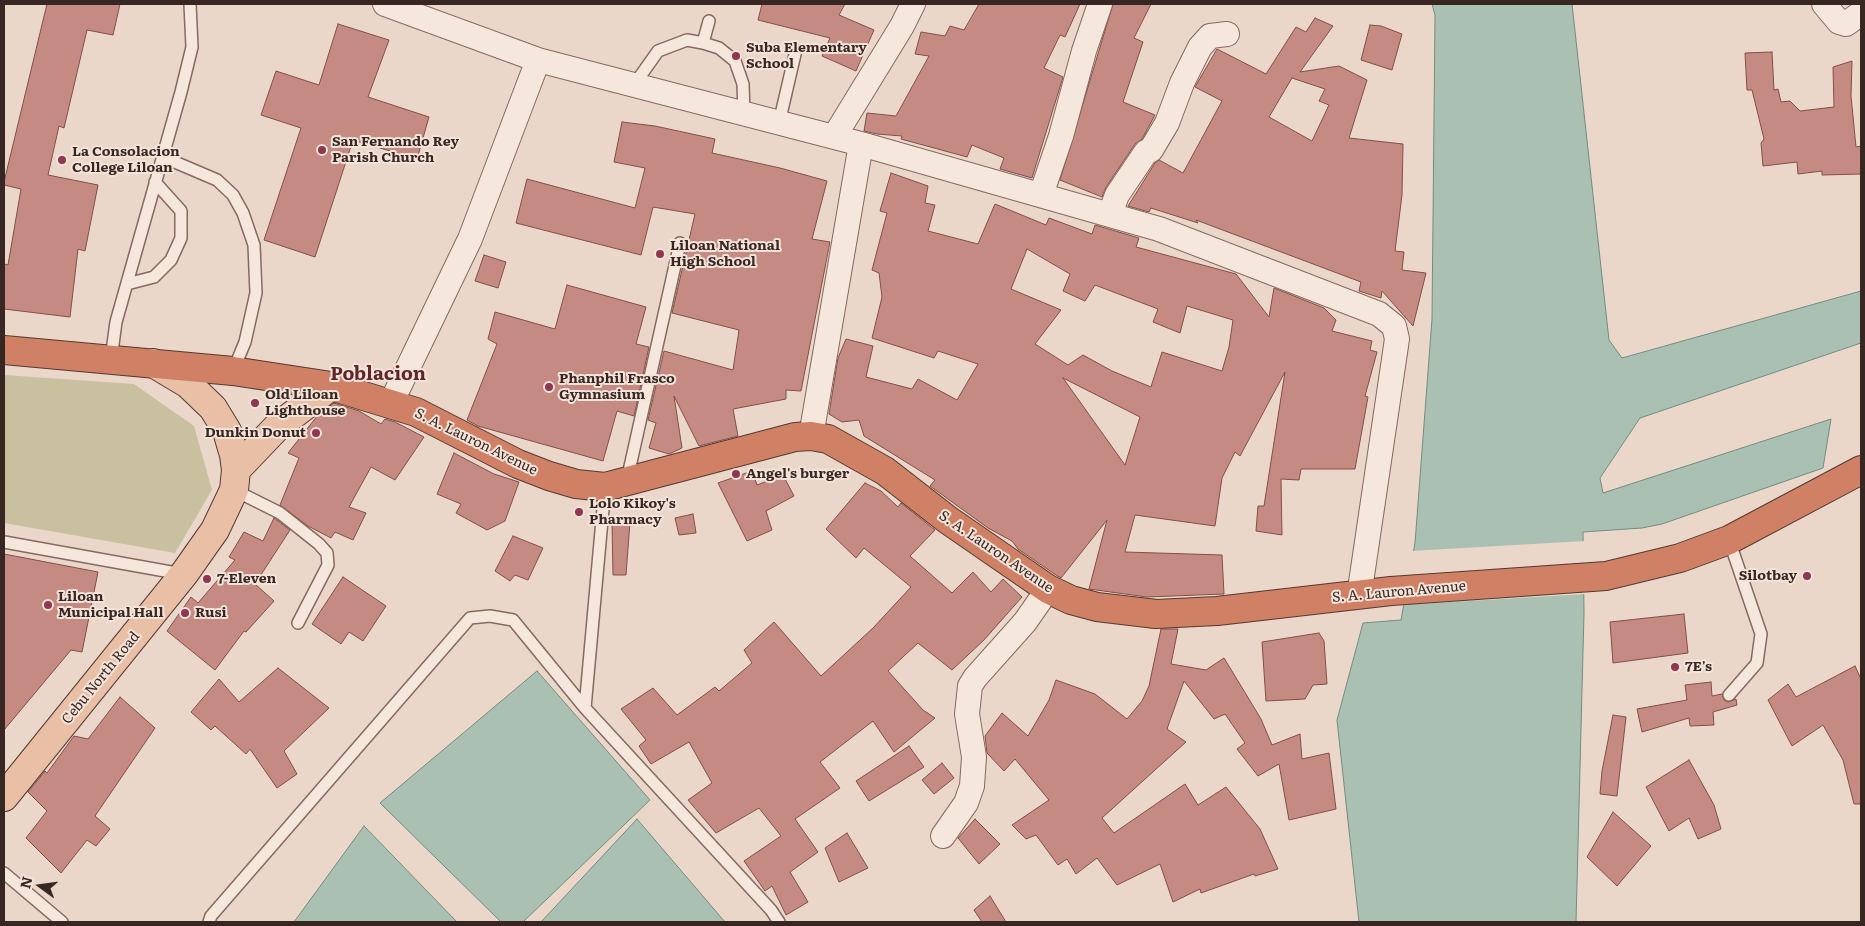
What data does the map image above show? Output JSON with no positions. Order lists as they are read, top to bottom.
{
  "streets": {
    "highway": ["S. A. Lauron Avenue"],
    "main road": ["Cebu North Road"]
  },
  "crossings": [
    ["S. A. Lauron Avenue", "Cebu North Road"]
  ],
  "districts": ["Poblacion"],
  "places": [
    "Suba Elementary School",
    "San Fernando Rey Parish Church",
    "La Consolacion College Liloan",
    "Liloan National High School",
    "Phanphil Frasco Gymnasium",
    "Old Liloan Lighthouse",
    "Dunkin Donut",
    "Angel's burger",
    "Lolo Kikoy's Pharmacy",
    "Silotbay",
    "7-Eleven",
    "Liloan Municipal Hall",
    "Rusi",
    "7E's"
  ],
  "north": "left"
}
